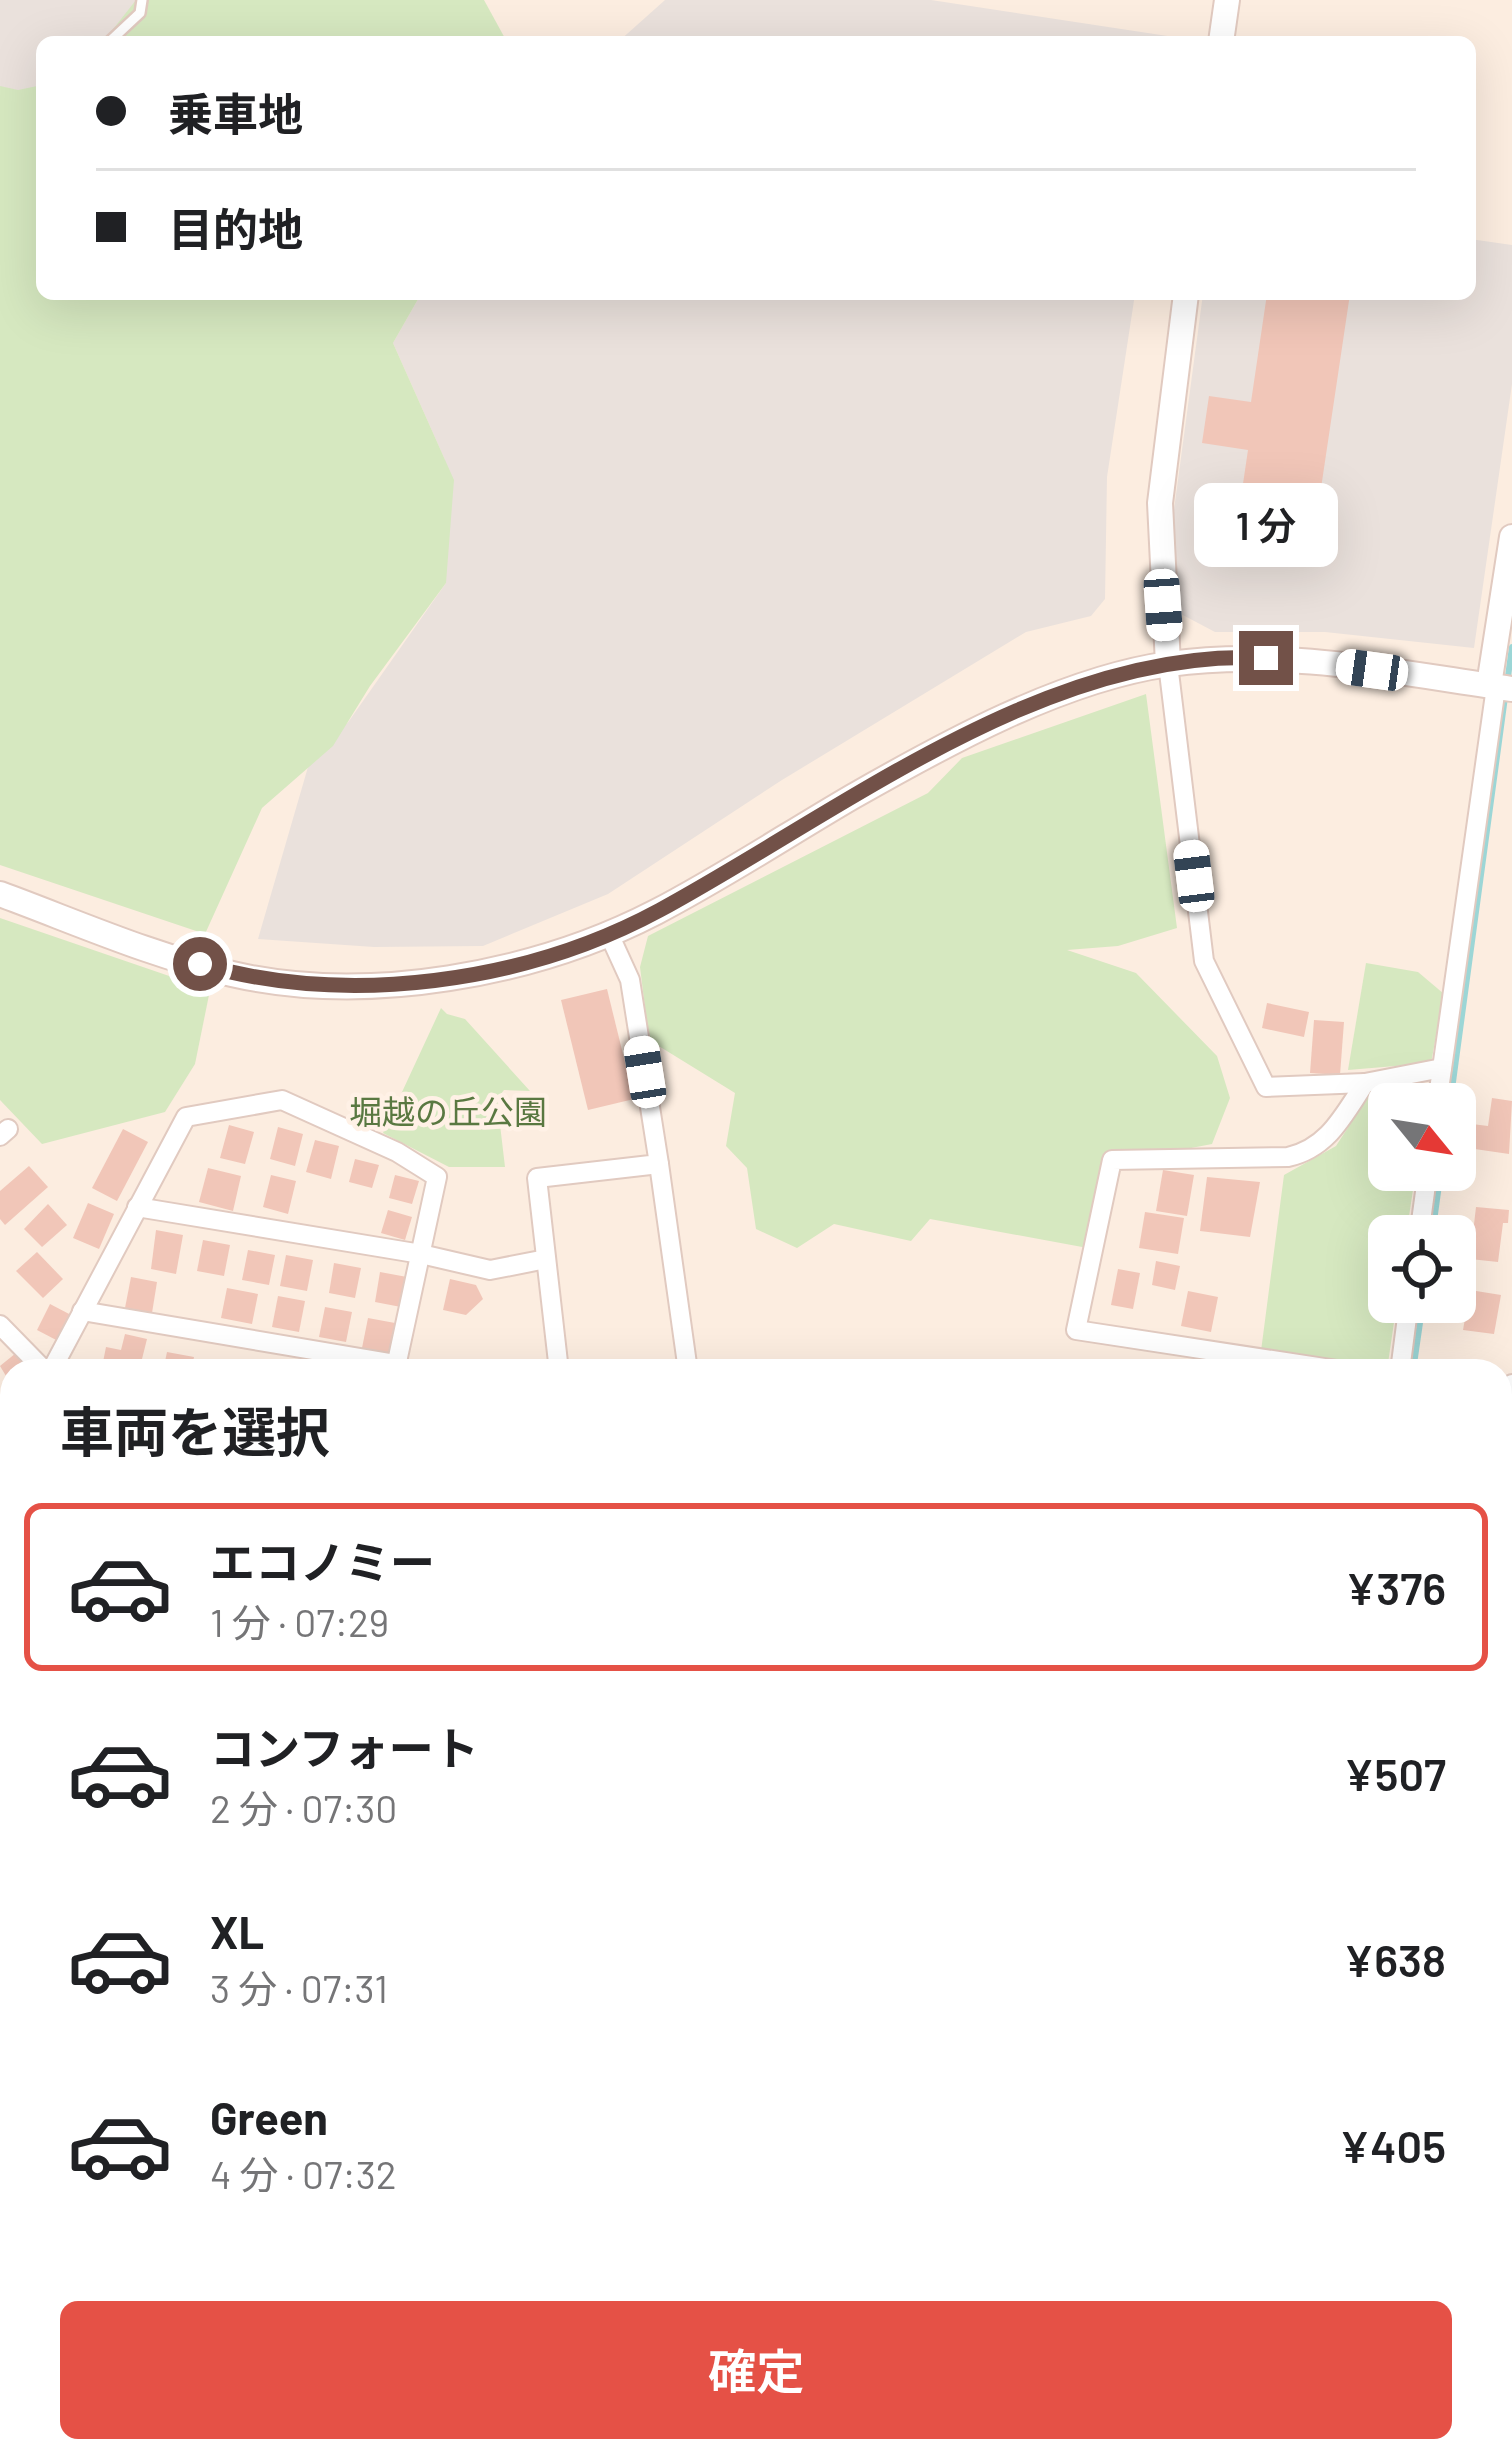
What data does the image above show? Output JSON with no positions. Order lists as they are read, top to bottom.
{
  "parks": ["堀越の丘公園"],
  "north": "bottom right",
  "page": {
    "banner": ["乗車地", "目的地"],
    "bubble": "1 分",
    "heading": "車両を選択",
    "list": [
      {
        "name": "エコノミー",
        "note": "1 分 · 07:29",
        "value": "¥376"
      },
      {
        "name": "コンフォート",
        "note": "2 分 · 07:30",
        "value": "¥507"
      },
      {
        "name": "XL",
        "note": "3 分 · 07:31",
        "value": "¥638"
      },
      {
        "name": "Green",
        "note": "4 分 · 07:32",
        "value": "¥405"
      }
    ],
    "buttons": "確定"
  }
}
